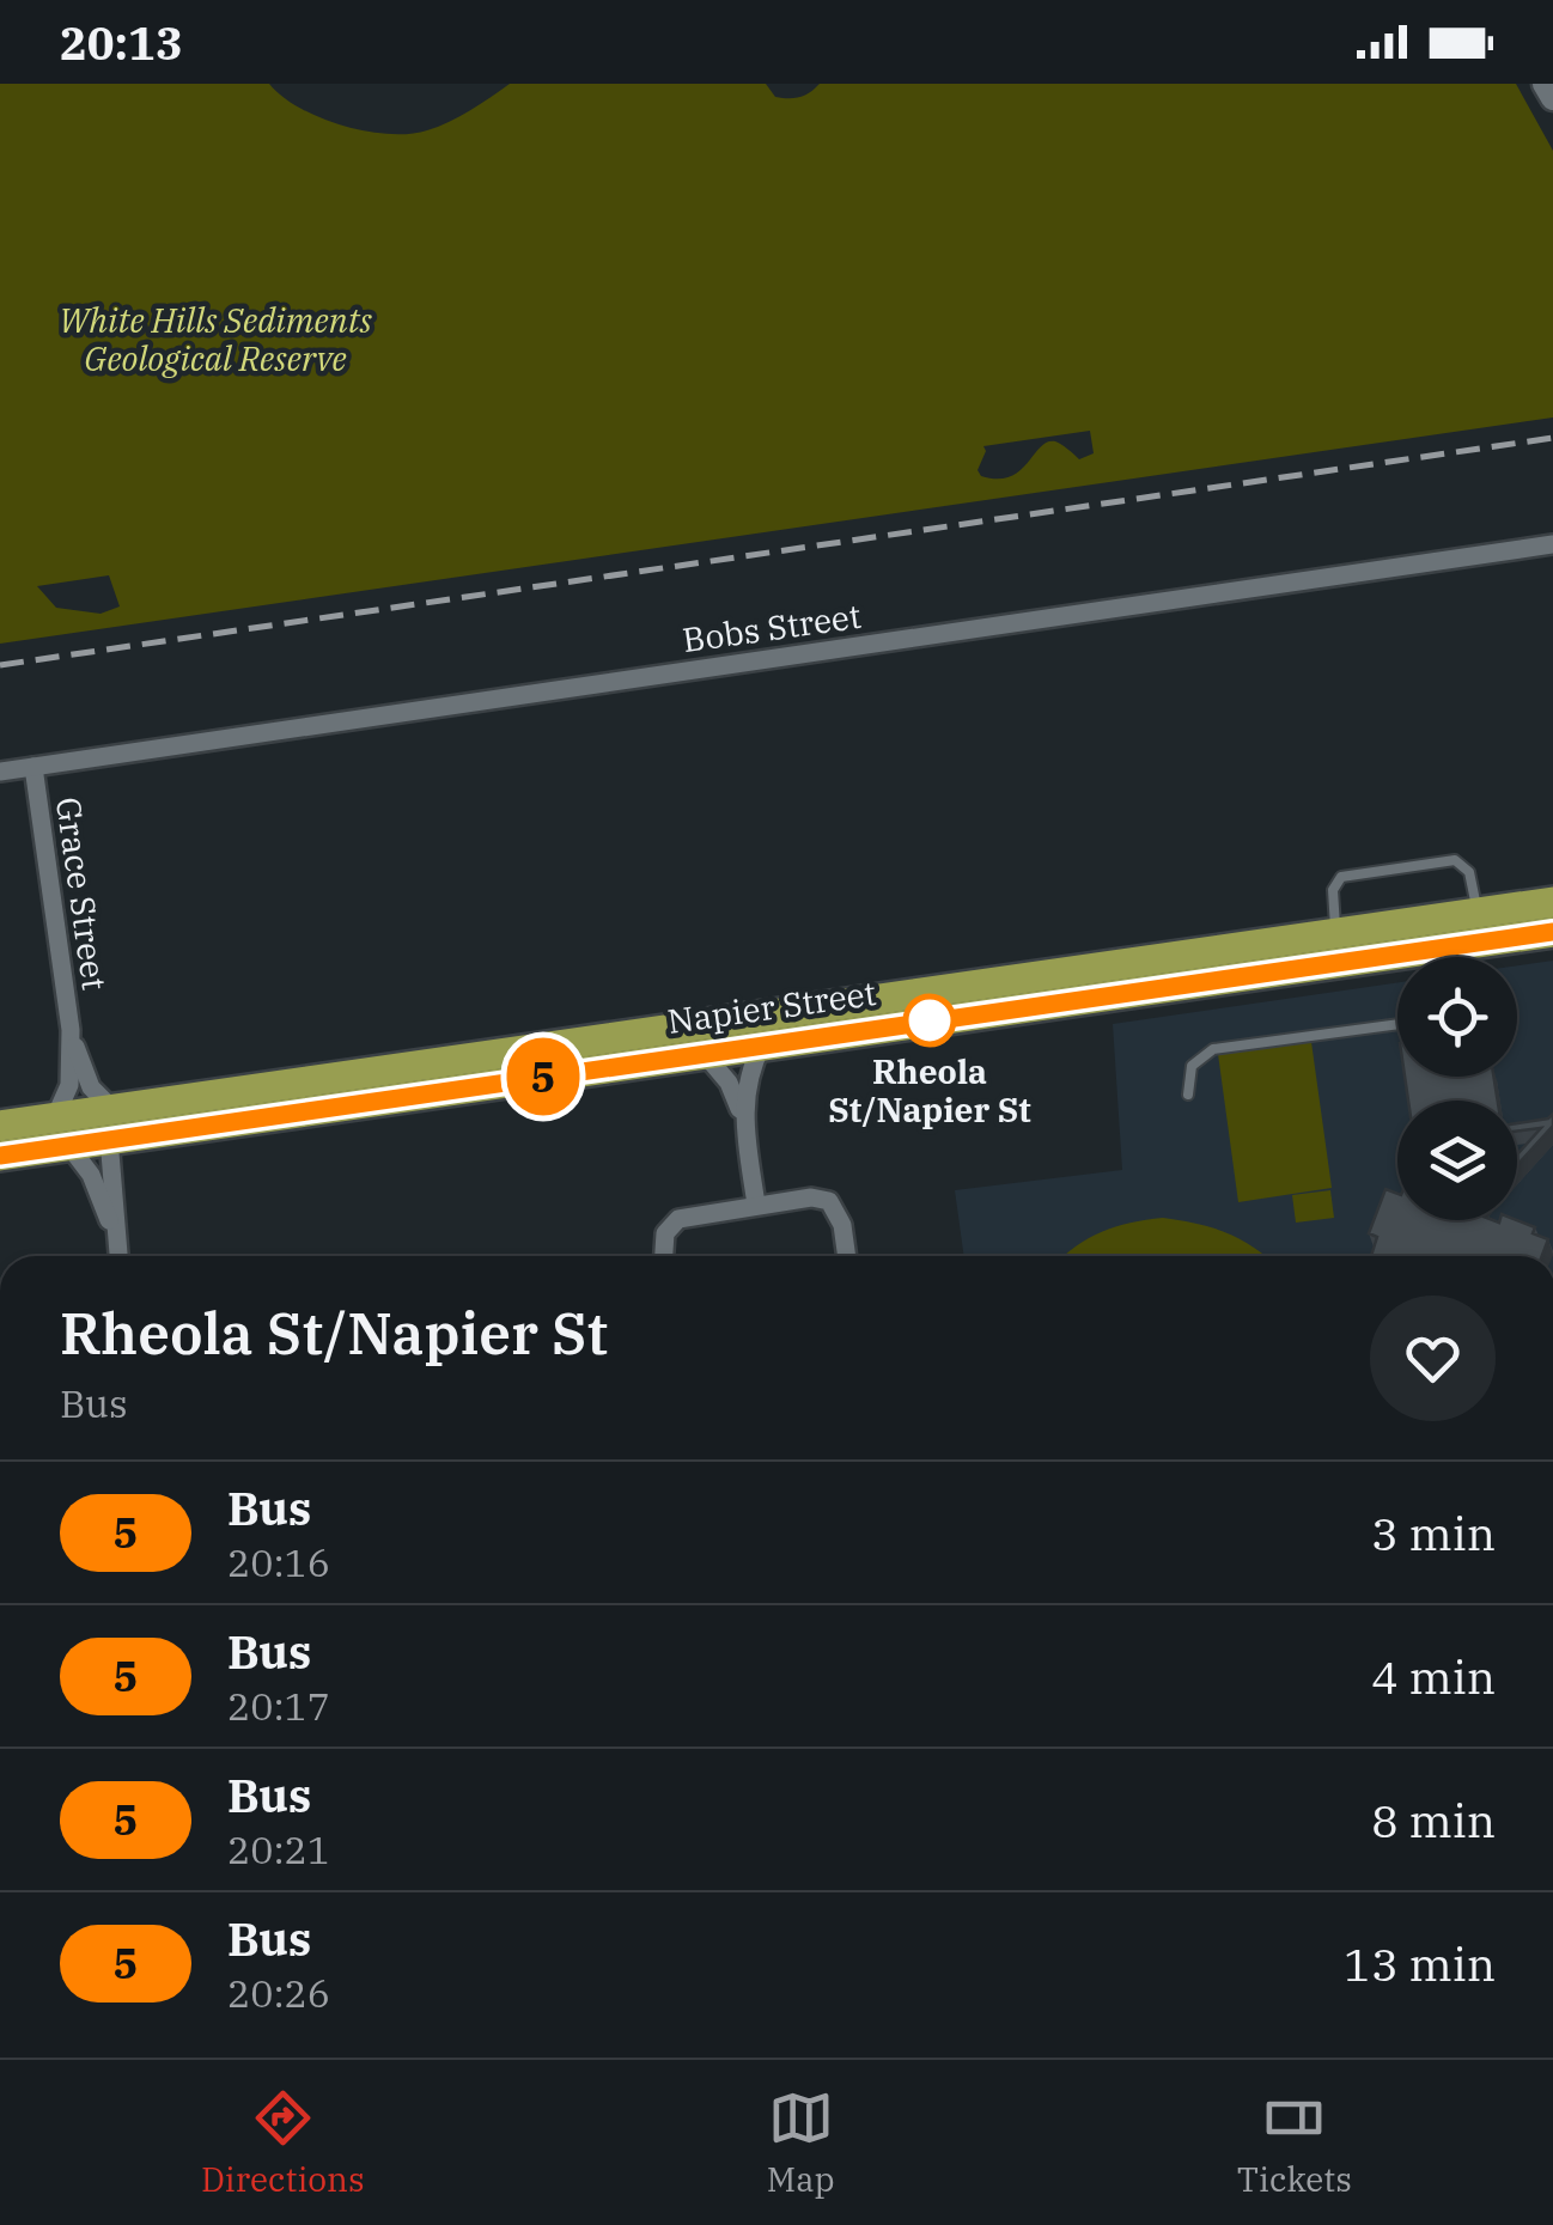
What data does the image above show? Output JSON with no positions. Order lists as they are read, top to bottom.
{
  "streets": {
    "highway": ["Napier Street"],
    "street": ["Bobs Street", "Grace Street"]
  },
  "crossings": [
    ["Bobs Street", "Grace Street"],
    ["Grace Street", "Napier Street"]
  ],
  "parks": ["White Hills Sediments Geological Reserve"],
  "places": ["Rheola St/Napier St"],
  "lines": ["bus line 5"],
  "page": {
    "status": "20:13",
    "on_map": "5",
    "heading": ["Rheola St/Napier St", "Bus"],
    "list": [
      {
        "mark": "5",
        "name": "Bus",
        "note": "20:16",
        "value": "3 min"
      },
      {
        "mark": "5",
        "name": "Bus",
        "note": "20:17",
        "value": "4 min"
      },
      {
        "mark": "5",
        "name": "Bus",
        "note": "20:21",
        "value": "8 min"
      },
      {
        "mark": "5",
        "name": "Bus",
        "note": "20:26",
        "value": "13 min"
      }
    ],
    "tabs": ["Directions", "Map", "Tickets"]
  }
}
